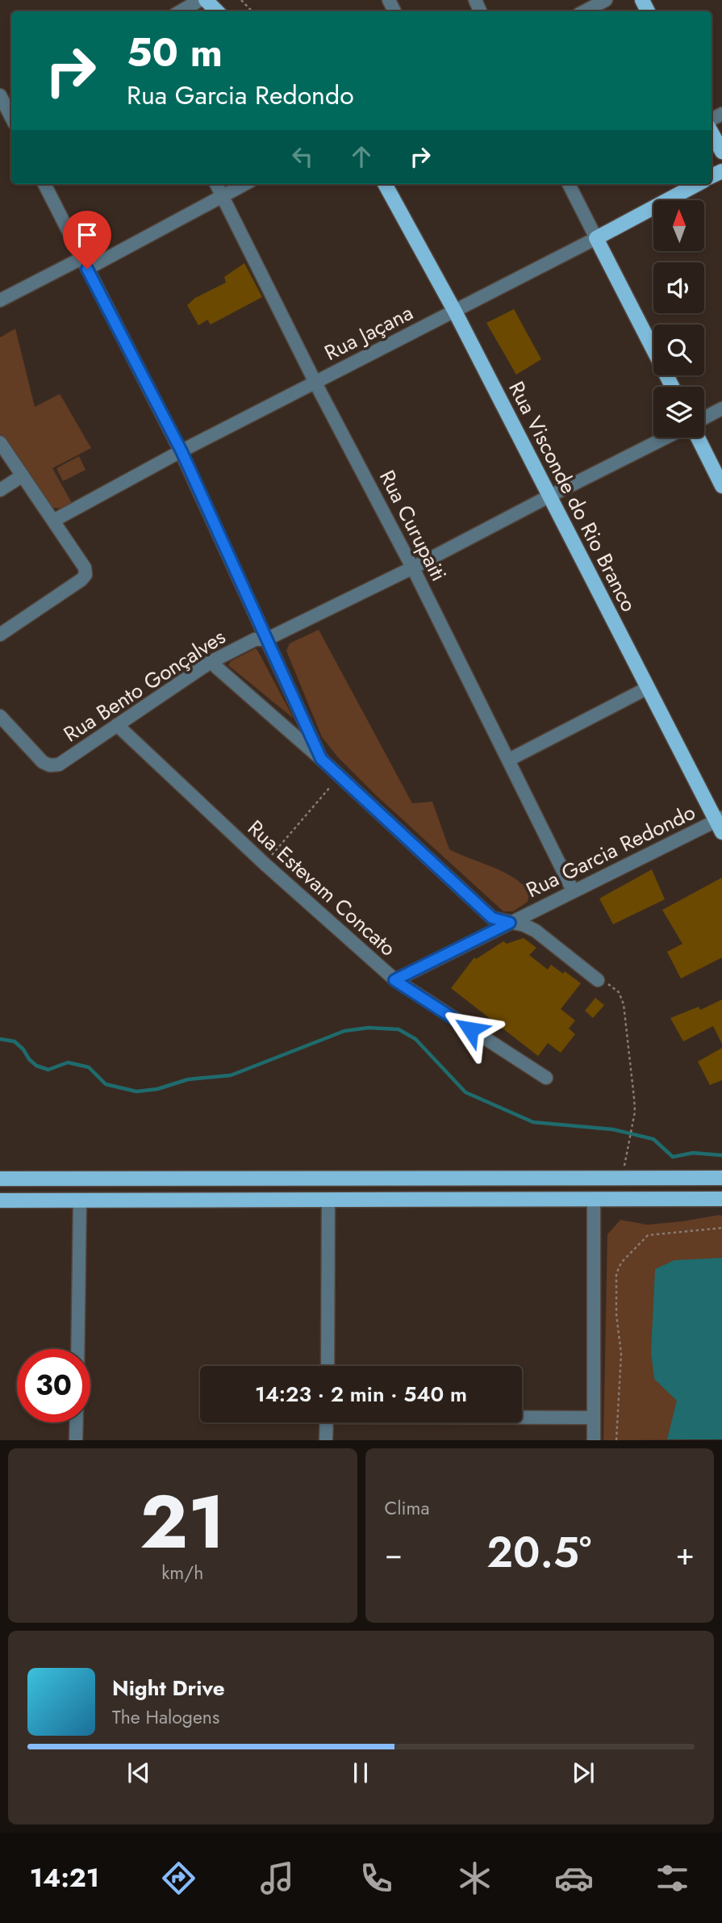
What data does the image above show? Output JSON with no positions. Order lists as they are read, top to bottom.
{
  "streets": {
    "main road": ["Rua Jaçana", "Rua Visconde do Rio Branco"],
    "street": [
      "Rua Curupaiti",
      "Rua Bento Gonçalves",
      "Rua Garcia Redondo",
      "Rua Estevam Concato"
    ]
  },
  "crossings": [
    ["Rua Jaçana", "Rua Visconde do Rio Branco"],
    ["Rua Jaçana", "Rua Curupaiti"],
    ["Rua Visconde do Rio Branco", "Rua Bento Gonçalves"],
    ["Rua Visconde do Rio Branco", "Rua Garcia Redondo"],
    ["Rua Curupaiti", "Rua Bento Gonçalves"],
    ["Rua Curupaiti", "Rua Garcia Redondo"],
    ["Rua Bento Gonçalves", "Rua Estevam Concato"],
    ["Rua Garcia Redondo", "Rua Estevam Concato"]
  ],
  "north": "top",
  "page": {
    "turn": ["50 m", "Rua Garcia Redondo"],
    "limit": "30",
    "trip": "14:23 · 2 min · 540 m",
    "tile": [
      ["21", "km/h"],
      "Clima"
    ],
    "heat": ["−", "20.5°", "+"],
    "song": ["Night Drive", "The Halogens"],
    "tabs": "14:21"
  }
}
